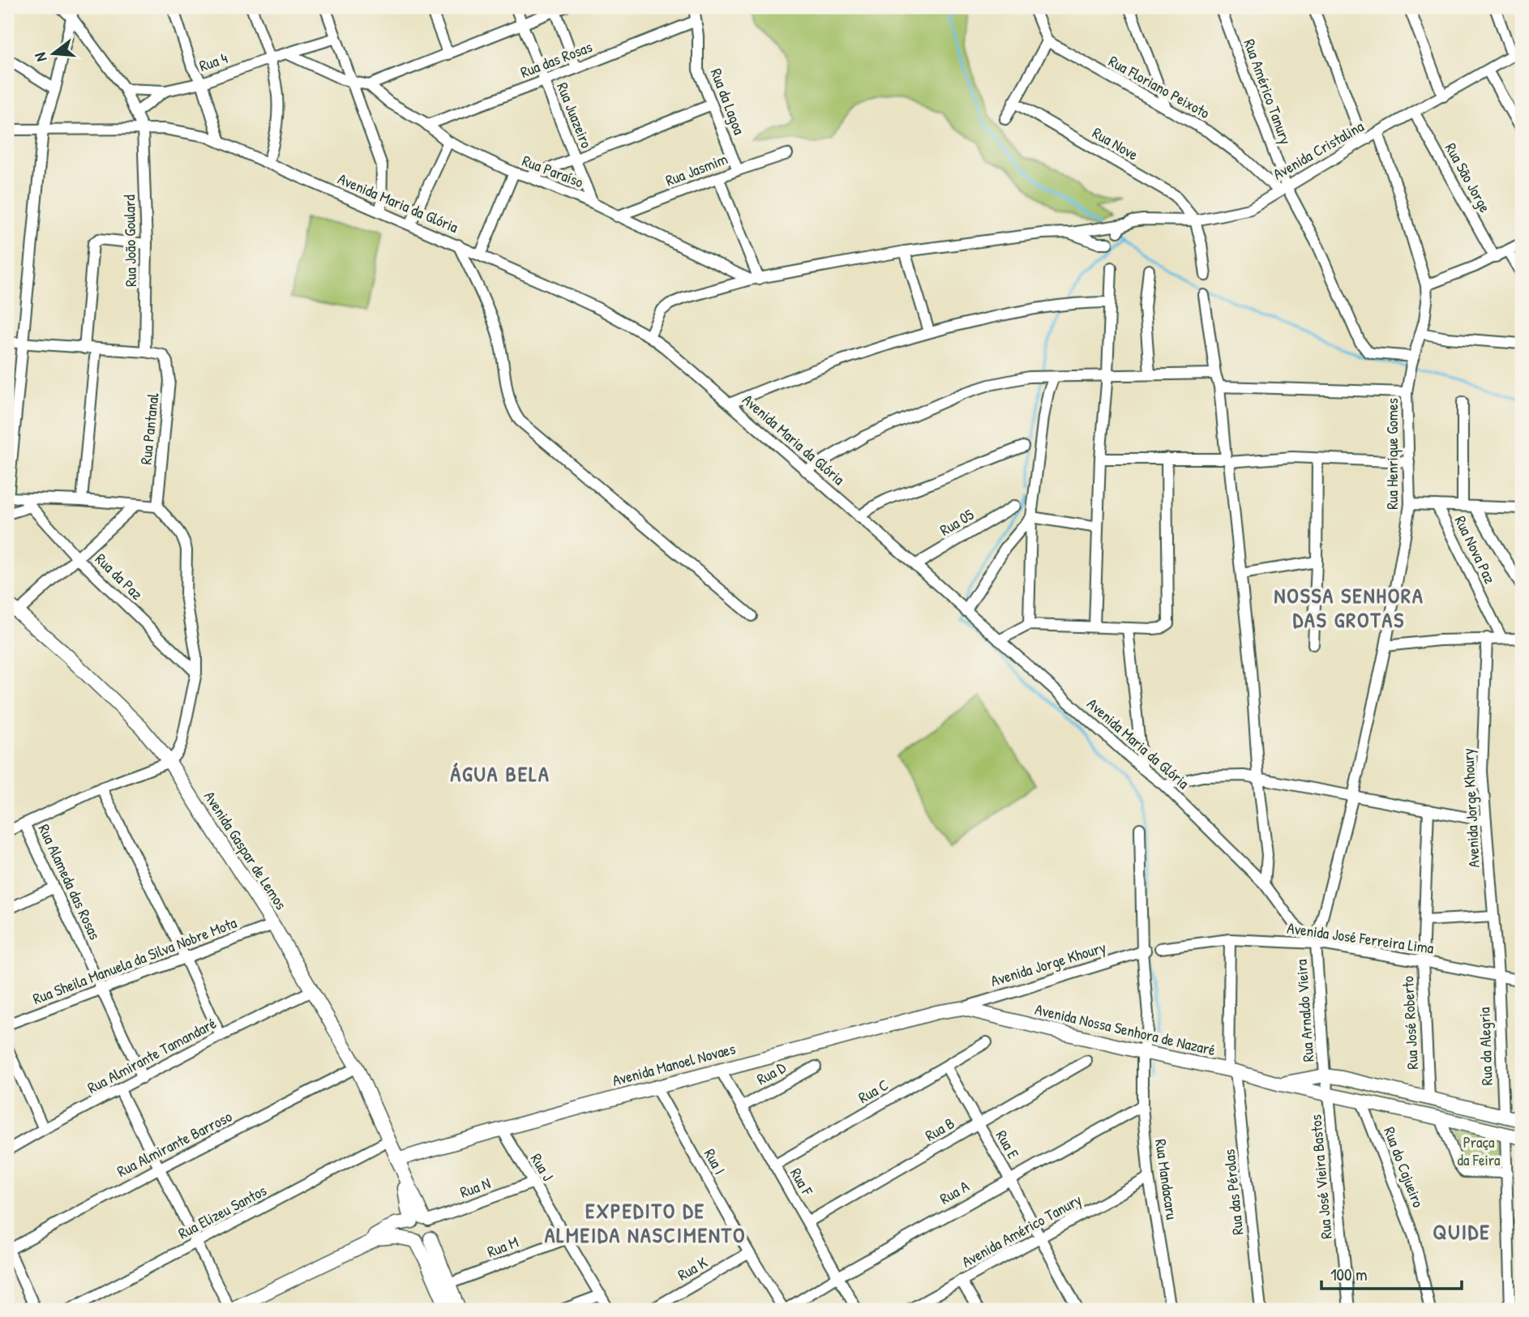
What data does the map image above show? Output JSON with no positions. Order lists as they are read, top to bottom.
{
  "streets": {
    "street": [
      "Rua das Rosas",
      "Rua 4",
      "Rua Floriano Peixoto",
      "Rua Américo Tanury",
      "Rua da Lagoa",
      "Rua Juazeiro",
      "Rua Nove",
      "Avenida Cristalina",
      "Rua Jasmim",
      "Rua Paraíso",
      "Rua São Jorge",
      "Avenida Maria da Glória",
      "Rua João Goulard",
      "Rua Pantanal",
      "Rua Henrique Gomes",
      "Rua 05",
      "Rua Nova Paz",
      "Rua da Paz",
      "Avenida Jorge Khoury",
      "Avenida Gaspar de Lemos",
      "Rua Alameda das Rosas",
      "Avenida José Ferreira Lima",
      "Rua Sheila Manuela da Silva Nobre Mota",
      "Rua Arnaldo Vieira",
      "Rua José Roberto",
      "Avenida Nossa Senhora de Nazaré",
      "Rua da Alegria",
      "Rua Almirante Tamandaré",
      "Avenida Manoel Novaes",
      "Rua D",
      "Rua C",
      "Rua B",
      "Rua Almirante Barroso",
      "Rua E",
      "Rua I",
      "Rua J",
      "Rua do Cajueiro",
      "Rua José Vieira Bastos",
      "Rua Mandacaru",
      "Rua F",
      "Rua N",
      "Rua A",
      "Rua das Pérolas",
      "Rua Elizeu Santos",
      "Avenida Américo Tanury",
      "Rua M",
      "Rua K"
    ]
  },
  "crossings": [
    ["Rua das Rosas", "Rua da Lagoa"],
    ["Rua das Rosas", "Rua Juazeiro"],
    ["Rua das Rosas", "Rua Paraíso"],
    ["Rua Floriano Peixoto", "Rua Américo Tanury"],
    ["Rua Floriano Peixoto", "Avenida Cristalina"],
    ["Rua Américo Tanury", "Avenida Cristalina"],
    ["Rua da Lagoa", "Rua Jasmim"],
    ["Rua Juazeiro", "Rua Paraíso"],
    ["Rua Nove", "Avenida Cristalina"],
    ["Avenida Cristalina", "Rua Paraíso"],
    ["Avenida Cristalina", "Rua São Jorge"],
    ["Avenida Cristalina", "Avenida Maria da Glória"],
    ["Avenida Cristalina", "Rua Henrique Gomes"],
    ["Rua Jasmim", "Rua Paraíso"],
    ["Avenida Maria da Glória", "Rua João Goulard"],
    ["Avenida Maria da Glória", "Rua Henrique Gomes"],
    ["Avenida Maria da Glória", "Rua 05"],
    ["Avenida Maria da Glória", "Avenida José Ferreira Lima"],
    ["Avenida Maria da Glória", "Rua Arnaldo Vieira"],
    ["Rua João Goulard", "Rua Pantanal"],
    ["Rua Henrique Gomes", "Avenida José Ferreira Lima"],
    ["Rua Henrique Gomes", "Rua Arnaldo Vieira"],
    ["Avenida Jorge Khoury", "Avenida José Ferreira Lima"],
    ["Avenida Jorge Khoury", "Avenida Nossa Senhora de Nazaré"],
    ["Avenida Jorge Khoury", "Rua da Alegria"],
    ["Avenida Jorge Khoury", "Avenida Manoel Novaes"],
    ["Avenida Jorge Khoury", "Rua Mandacaru"],
    ["Avenida Gaspar de Lemos", "Rua Sheila Manuela da Silva Nobre Mota"],
    ["Avenida Gaspar de Lemos", "Rua Almirante Tamandaré"],
    ["Avenida Gaspar de Lemos", "Avenida Manoel Novaes"],
    ["Avenida Gaspar de Lemos", "Rua Almirante Barroso"],
    ["Avenida Gaspar de Lemos", "Rua N"],
    ["Avenida Gaspar de Lemos", "Rua Elizeu Santos"],
    ["Rua Alameda das Rosas", "Rua Sheila Manuela da Silva Nobre Mota"],
    ["Rua Alameda das Rosas", "Rua Almirante Tamandaré"],
    ["Avenida José Ferreira Lima", "Rua Arnaldo Vieira"],
    ["Avenida José Ferreira Lima", "Rua José Roberto"],
    ["Avenida José Ferreira Lima", "Rua da Alegria"],
    ["Avenida José Ferreira Lima", "Rua das Pérolas"],
    ["Rua Arnaldo Vieira", "Avenida Nossa Senhora de Nazaré"],
    ["Rua Arnaldo Vieira", "Rua José Vieira Bastos"],
    ["Rua José Roberto", "Avenida Nossa Senhora de Nazaré"],
    ["Avenida Nossa Senhora de Nazaré", "Rua da Alegria"],
    ["Avenida Nossa Senhora de Nazaré", "Avenida Manoel Novaes"],
    ["Avenida Nossa Senhora de Nazaré", "Rua do Cajueiro"],
    ["Avenida Nossa Senhora de Nazaré", "Rua José Vieira Bastos"],
    ["Avenida Nossa Senhora de Nazaré", "Rua Mandacaru"],
    ["Avenida Nossa Senhora de Nazaré", "Rua das Pérolas"],
    ["Avenida Manoel Novaes", "Rua I"],
    ["Avenida Manoel Novaes", "Rua J"],
    ["Avenida Manoel Novaes", "Rua F"],
    ["Rua D", "Rua F"],
    ["Rua C", "Rua E"],
    ["Rua C", "Rua F"],
    ["Rua B", "Rua E"],
    ["Rua B", "Rua F"],
    ["Rua E", "Rua A"],
    ["Rua E", "Avenida Américo Tanury"],
    ["Rua I", "Rua A"],
    ["Rua I", "Rua K"],
    ["Rua J", "Rua N"],
    ["Rua J", "Rua M"],
    ["Rua Mandacaru", "Rua A"],
    ["Rua Mandacaru", "Avenida Américo Tanury"],
    ["Rua F", "Rua A"]
  ],
  "districts": [
    "NOSSA SENHORA DAS GROTAS",
    "ÁGUA BELA",
    "EXPEDITO DE ALMEIDA NASCIMENTO",
    "QUIDE"
  ],
  "parks": ["Praça da Feira"],
  "scale_bar": "100 m",
  "north": "left"
}
